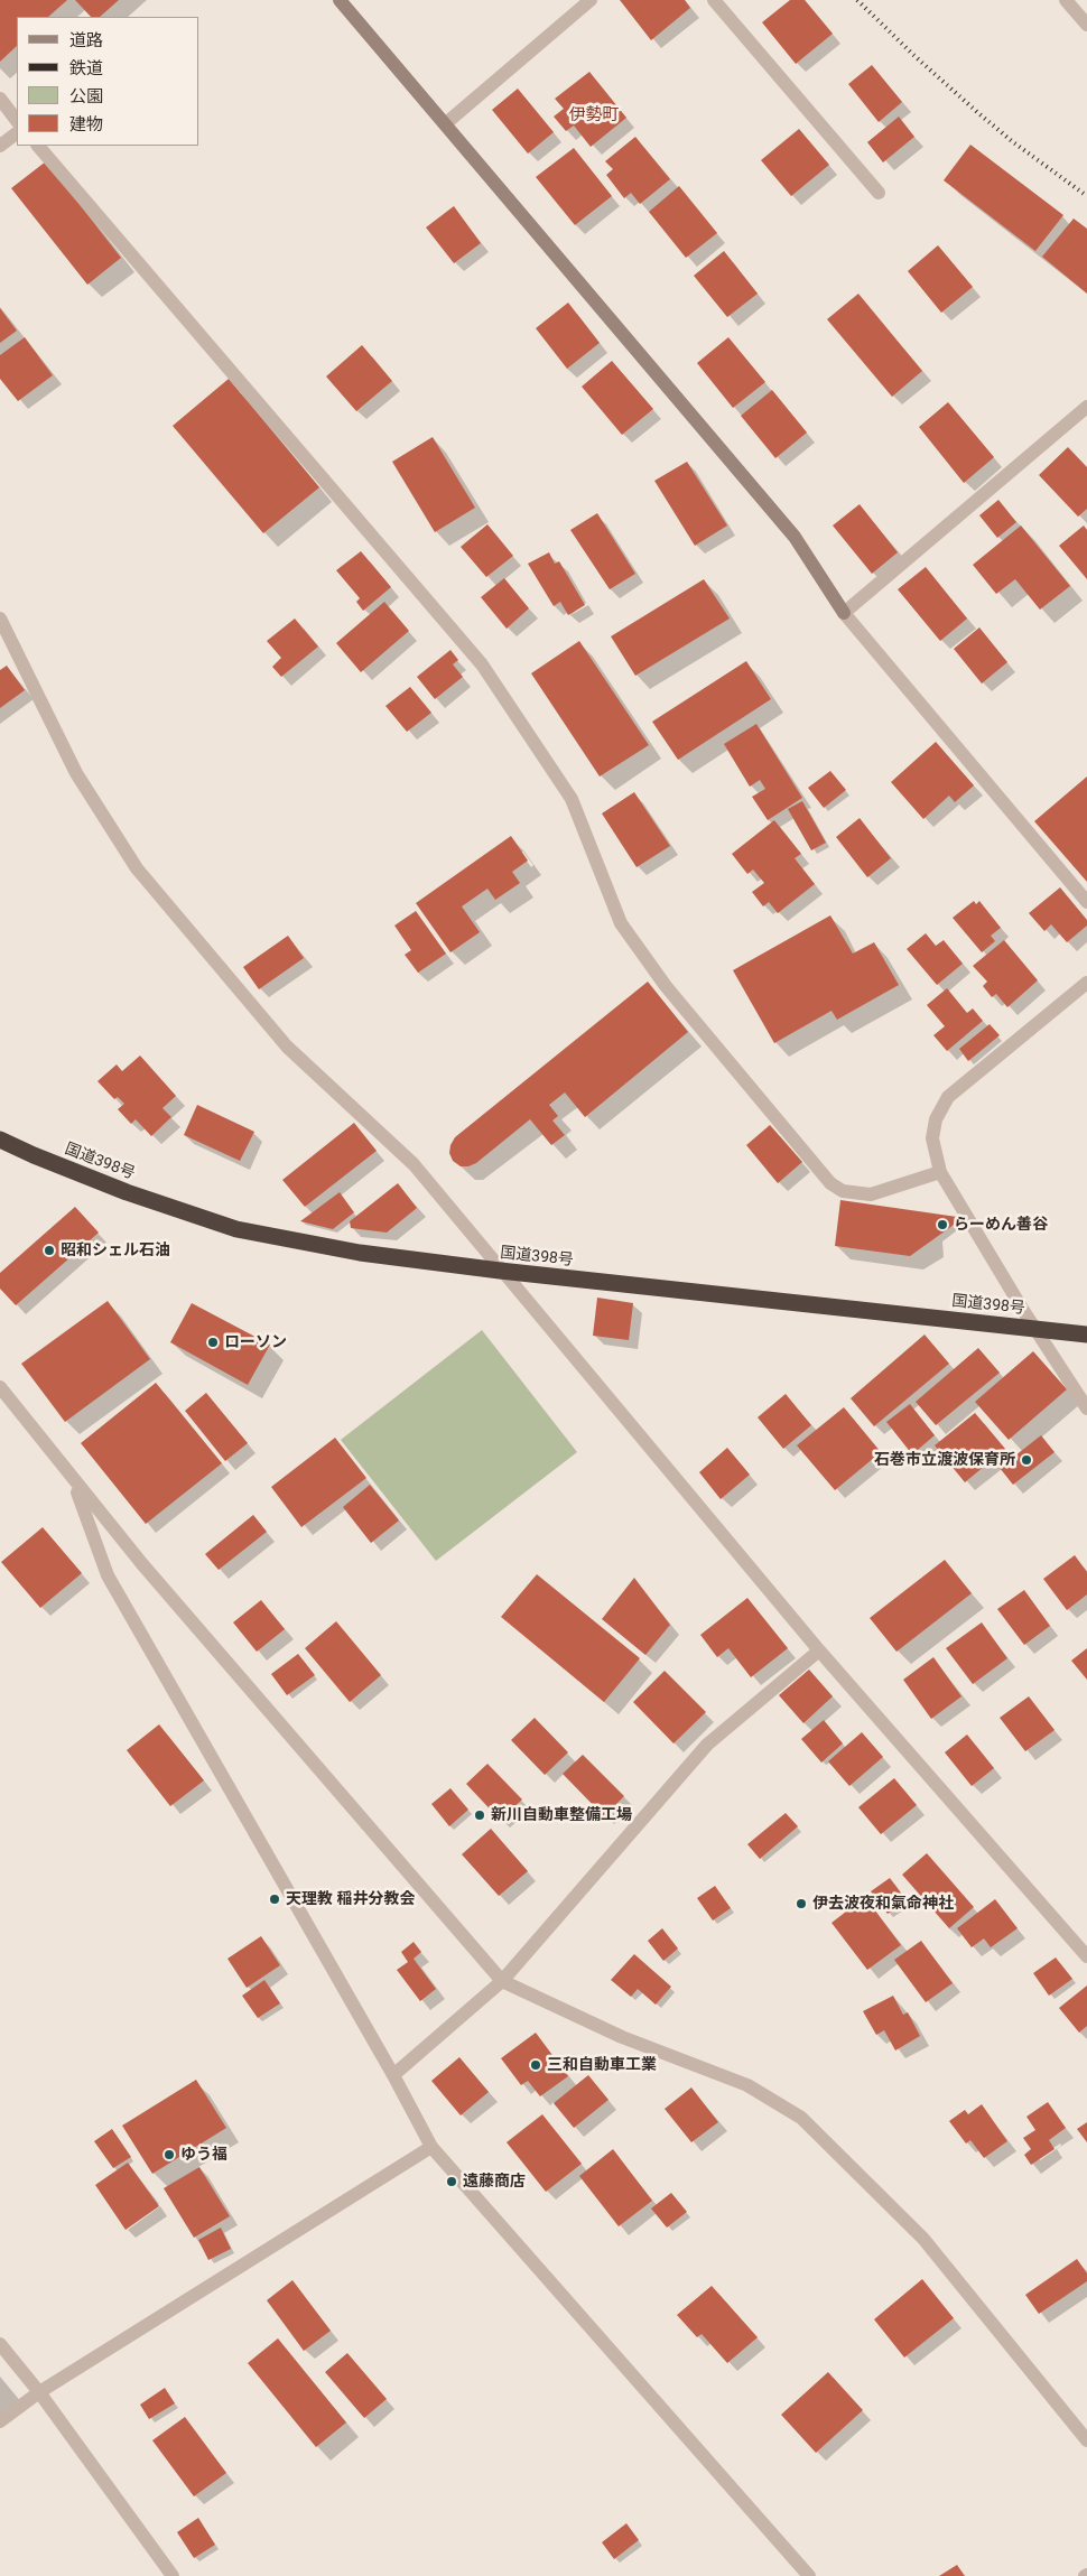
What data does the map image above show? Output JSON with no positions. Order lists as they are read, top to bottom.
{
  "streets": {
    "highway": ["国道398号"]
  },
  "districts": ["伊勢町"],
  "places": [
    "らーめん善谷",
    "昭和シェル石油",
    "ローソン",
    "石巻市立渡波保育所",
    "新川自動車整備工場",
    "天理教 稲井分教会",
    "伊去波夜和氣命神社",
    "三和自動車工業",
    "ゆう福",
    "遠藤商店"
  ],
  "legend": [
    "道路",
    "鉄道",
    "公園",
    "建物"
  ]
}
